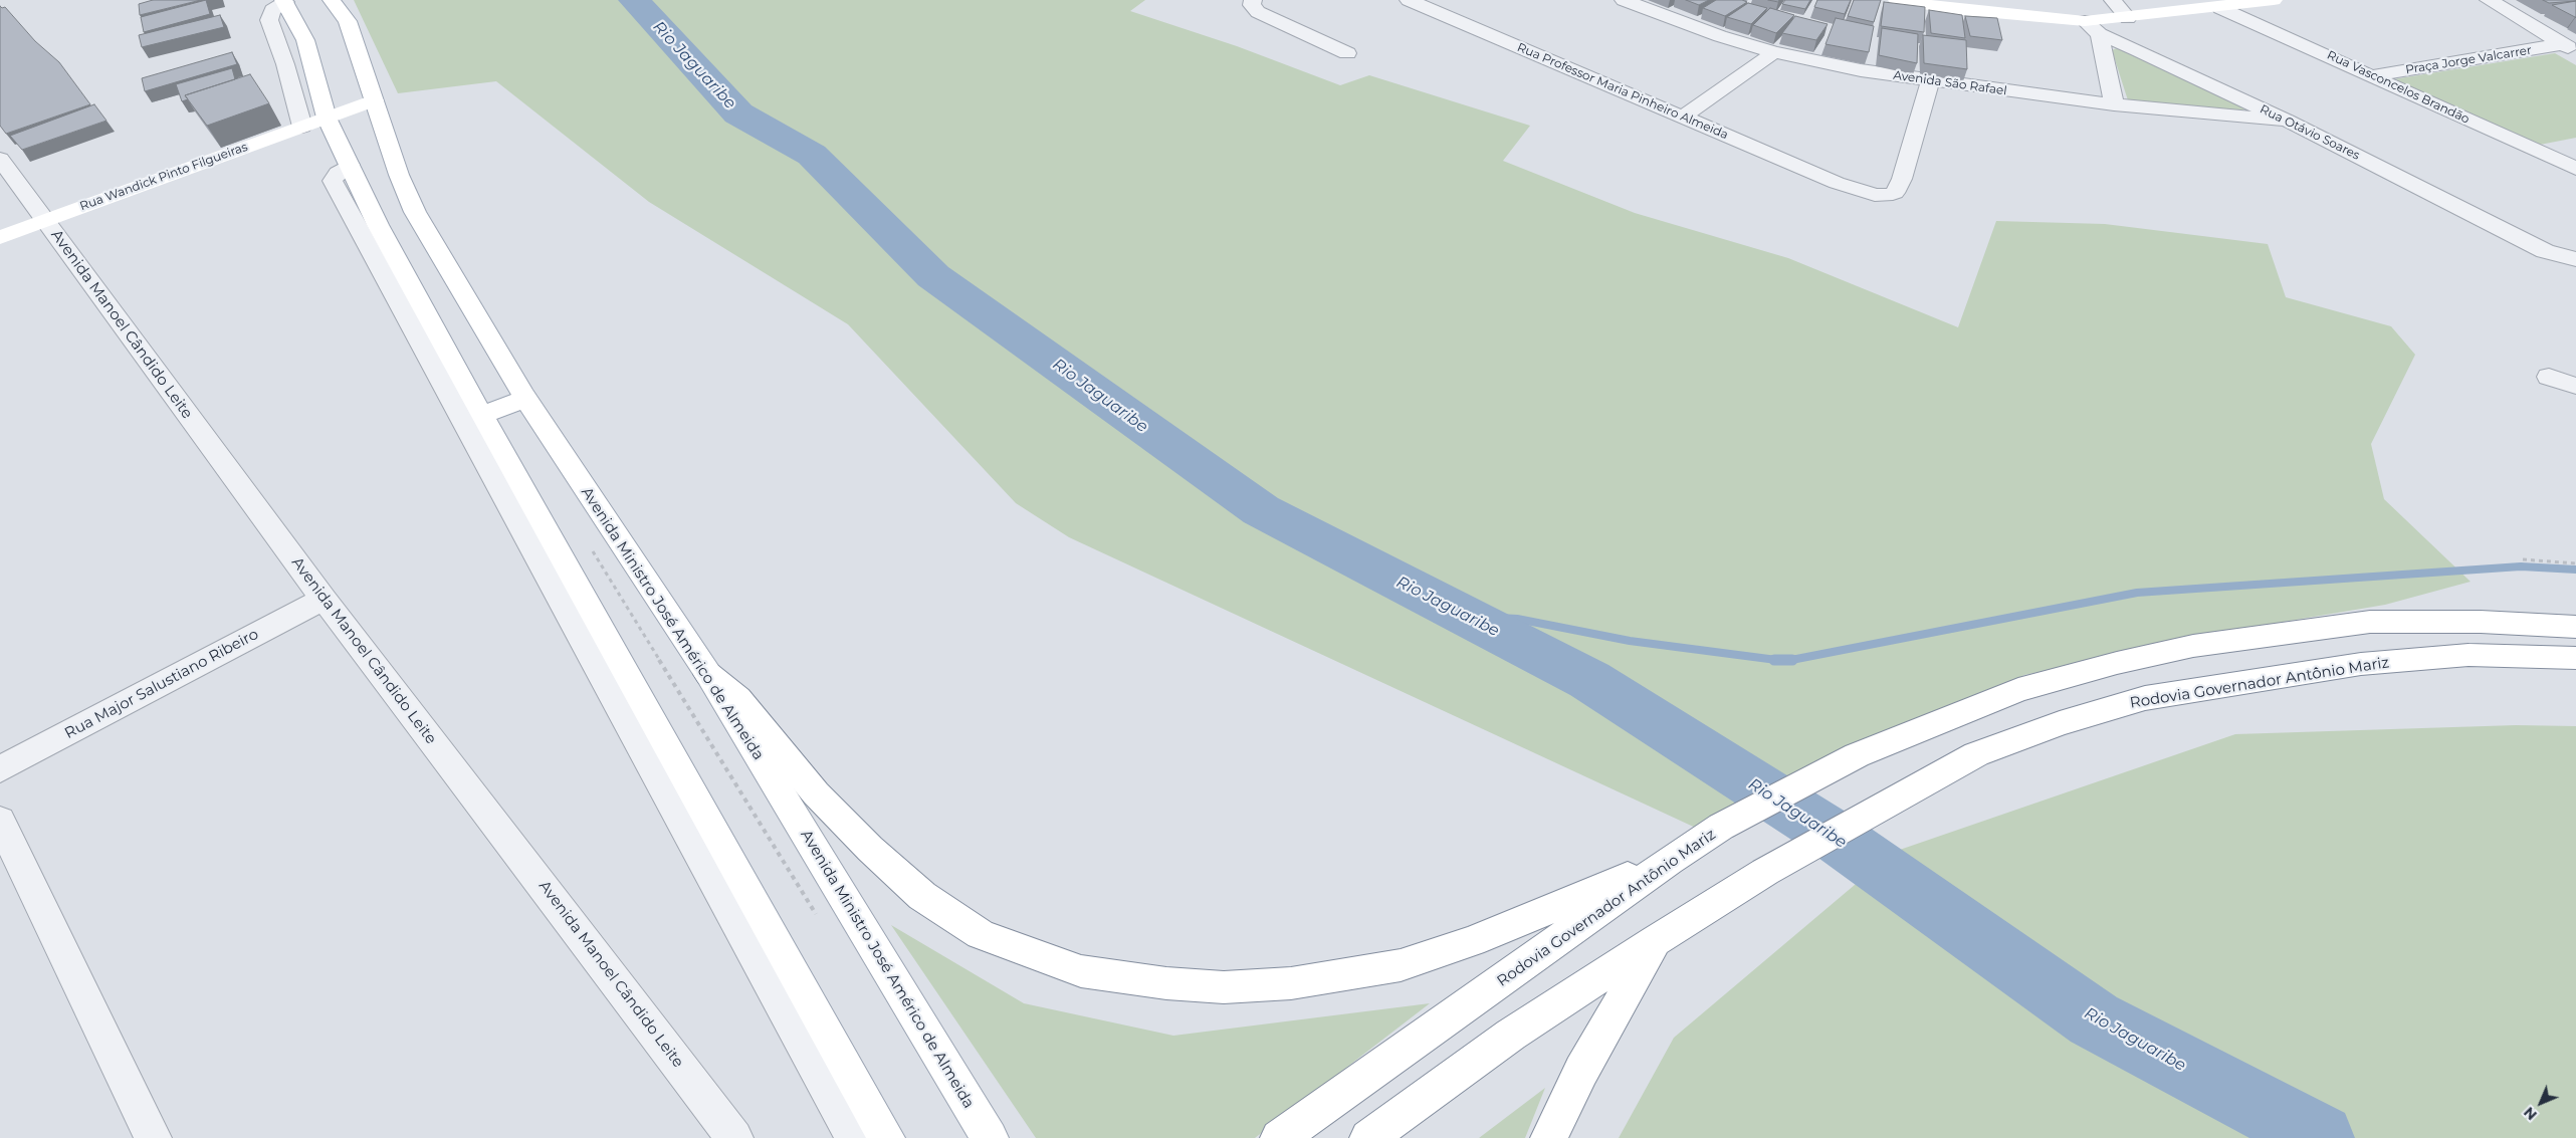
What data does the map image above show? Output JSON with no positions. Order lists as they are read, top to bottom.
{
  "streets": {
    "main road": ["Rua Wandick Pinto Filgueiras", "Avenida Ministro José Américo de Almeida", "Rodovia Governador Antônio Mariz"],
    "street": [
      "Praça Jorge Valcarrer",
      "Avenida São Rafael",
      "Rua Vasconcelos Brandão",
      "Rua Professor Maria Pinheiro Almeida",
      "Rua Otávio Soares",
      "Avenida Manoel Cândido Leite",
      "Rua Major Salustiano Ribeiro"
    ]
  },
  "crossings": [
    ["Praça Jorge Valcarrer", "Rua Vasconcelos Brandão"],
    ["Avenida São Rafael", "Rua Professor Maria Pinheiro Almeida"],
    ["Avenida São Rafael", "Rua Otávio Soares"],
    ["Rua Wandick Pinto Filgueiras", "Avenida Manoel Cândido Leite"],
    ["Avenida Manoel Cândido Leite", "Rua Major Salustiano Ribeiro"]
  ],
  "water": ["Rio Jaguaribe"],
  "north": "bottom left"
}
